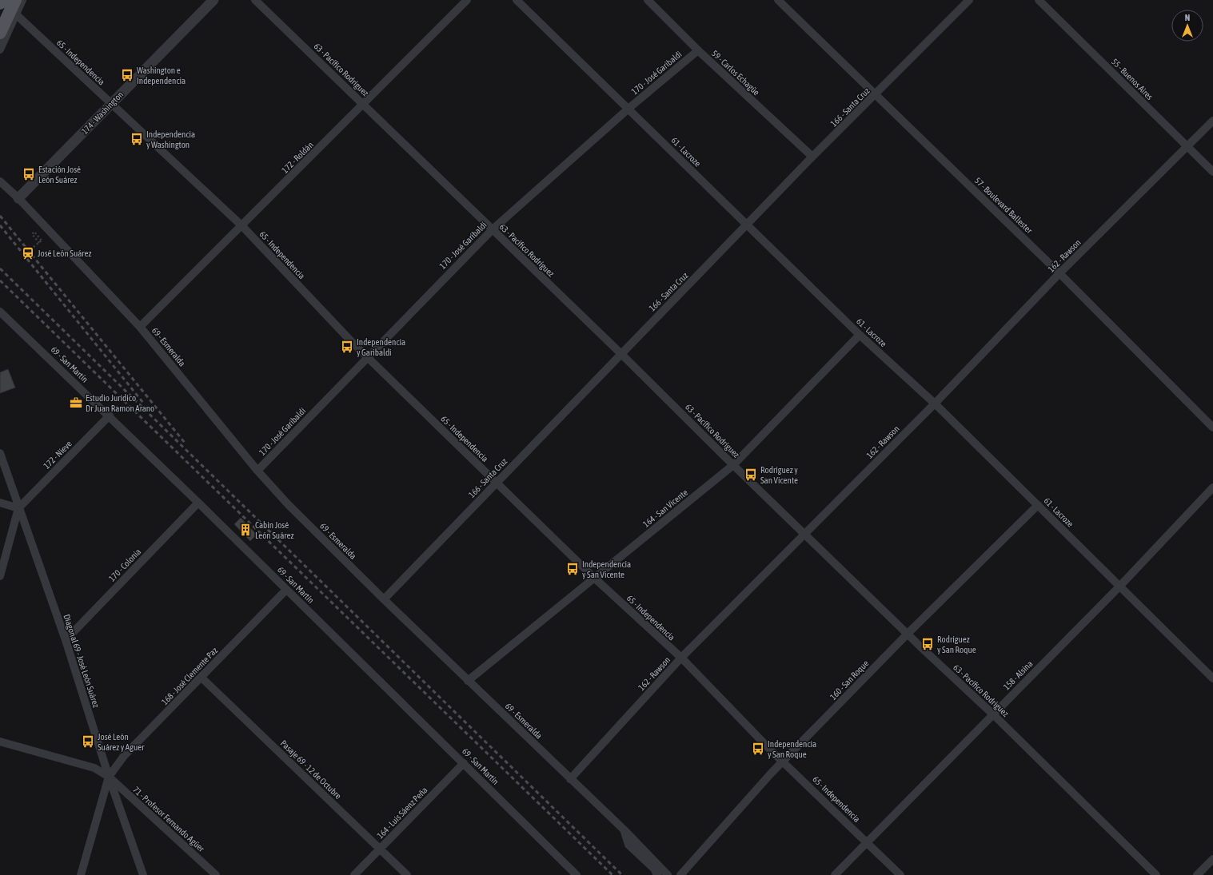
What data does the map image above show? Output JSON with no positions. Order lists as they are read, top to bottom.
{
  "streets": {
    "street": [
      "65 - Independencia",
      "63 - Pacífico Rodríguez",
      "170 - José Garibaldi",
      "59 - Carlos Echagüe",
      "55 - Buenos Aires",
      "166 - Santa Cruz",
      "174 - Washington",
      "61 - Lacroze",
      "172 - Roldán",
      "57 - Boulevard Ballester",
      "162 - Rawson",
      "69 - Esmeralda",
      "69 - San Martín",
      "172 - Nieve",
      "164 - San Vicente",
      "170 - Colonia",
      "Diagonal 69 - José León Suárez",
      "158 - Alsina",
      "168 - José Clemente Paz",
      "160 - San Roque",
      "Pasaje 69 - 12 de Octubre",
      "164 - Luis Sáenz Peña",
      "71 - Profesor Fernando Agüer"
    ]
  },
  "crossings": [
    ["65 - Independencia", "170 - José Garibaldi"],
    ["65 - Independencia", "166 - Santa Cruz"],
    ["65 - Independencia", "174 - Washington"],
    ["65 - Independencia", "172 - Roldán"],
    ["65 - Independencia", "162 - Rawson"],
    ["65 - Independencia", "164 - San Vicente"],
    ["65 - Independencia", "158 - Alsina"],
    ["65 - Independencia", "160 - San Roque"],
    ["63 - Pacífico Rodríguez", "170 - José Garibaldi"],
    ["63 - Pacífico Rodríguez", "166 - Santa Cruz"],
    ["63 - Pacífico Rodríguez", "172 - Roldán"],
    ["63 - Pacífico Rodríguez", "162 - Rawson"],
    ["63 - Pacífico Rodríguez", "164 - San Vicente"],
    ["63 - Pacífico Rodríguez", "158 - Alsina"],
    ["63 - Pacífico Rodríguez", "160 - San Roque"],
    ["170 - José Garibaldi", "59 - Carlos Echagüe"],
    ["170 - José Garibaldi", "61 - Lacroze"],
    ["170 - José Garibaldi", "69 - Esmeralda"],
    ["59 - Carlos Echagüe", "166 - Santa Cruz"],
    ["55 - Buenos Aires", "162 - Rawson"],
    ["166 - Santa Cruz", "61 - Lacroze"],
    ["166 - Santa Cruz", "57 - Boulevard Ballester"],
    ["166 - Santa Cruz", "69 - Esmeralda"],
    ["174 - Washington", "69 - Esmeralda"],
    ["61 - Lacroze", "162 - Rawson"],
    ["61 - Lacroze", "164 - San Vicente"],
    ["61 - Lacroze", "158 - Alsina"],
    ["61 - Lacroze", "160 - San Roque"],
    ["172 - Roldán", "69 - Esmeralda"],
    ["57 - Boulevard Ballester", "162 - Rawson"],
    ["162 - Rawson", "69 - Esmeralda"],
    ["69 - Esmeralda", "164 - San Vicente"],
    ["69 - San Martín", "172 - Nieve"],
    ["69 - San Martín", "170 - Colonia"],
    ["69 - San Martín", "168 - José Clemente Paz"],
    ["69 - San Martín", "164 - Luis Sáenz Peña"],
    ["172 - Nieve", "Diagonal 69 - José León Suárez"],
    ["170 - Colonia", "Diagonal 69 - José León Suárez"],
    ["Diagonal 69 - José León Suárez", "168 - José Clemente Paz"],
    ["Diagonal 69 - José León Suárez", "71 - Profesor Fernando Agüer"],
    ["168 - José Clemente Paz", "Pasaje 69 - 12 de Octubre"],
    ["168 - José Clemente Paz", "71 - Profesor Fernando Agüer"],
    ["Pasaje 69 - 12 de Octubre", "164 - Luis Sáenz Peña"]
  ],
  "places": {
    "bus stop": [
      "Washington e Independencia",
      "Independencia y Washington",
      "Estación José León Suárez",
      "Independencia y Garibaldi",
      "Rodríguez y San Vicente",
      "Independencia y San Vicente",
      "Rodríguez y San Roque",
      "José León Suárez y Aguer",
      "Independencia y San Roque"
    ],
    "station": ["José León Suárez"],
    "office": ["Estudio Juridico Dr Juan Ramon Arano"],
    "building": ["Cabin José León Suárez"]
  },
  "north": "top"
}
